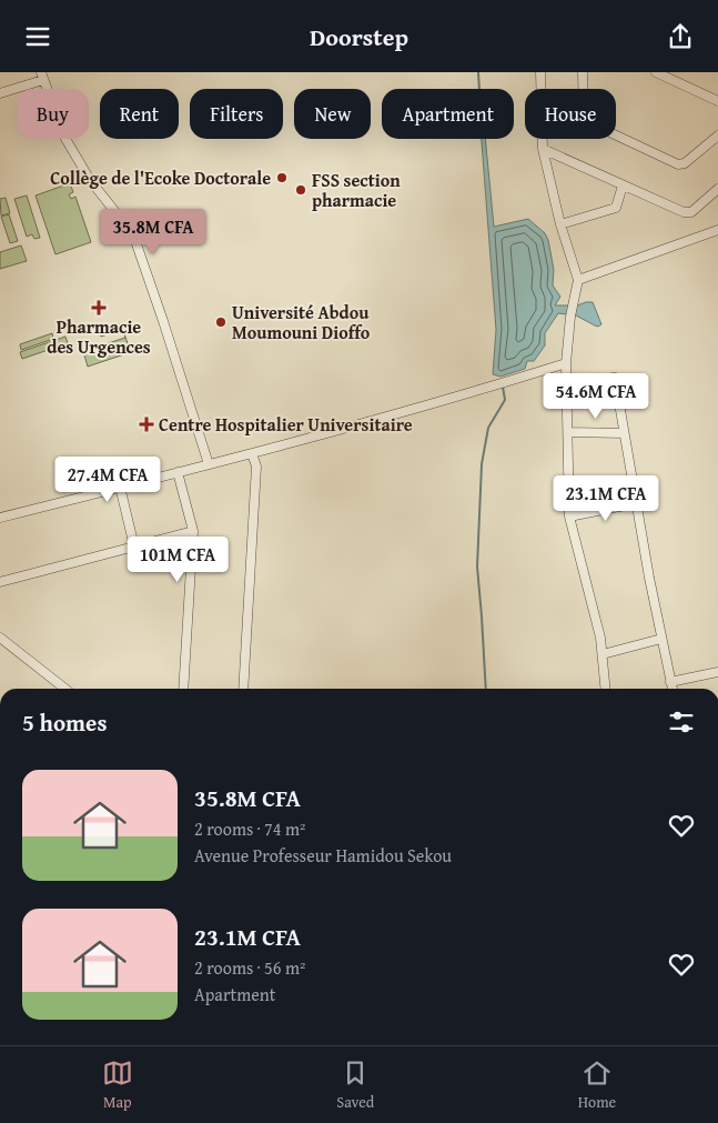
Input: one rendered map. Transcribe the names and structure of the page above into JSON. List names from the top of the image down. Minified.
{"places":{"other":["Collège de l'Ecoke Doctorale","FSS section pharmacie","Université Abdou Moumouni Dioffo"],"health":["Pharmacie des Urgences","Centre Hospitalier Universitaire"]},"page":{"header":"Doorstep","chip":["Buy","Rent","Filters","New","Apartment","House"],"price":["35.8M CFA","54.6M CFA","27.4M CFA","23.1M CFA","101M CFA"],"heading":"5 homes","list":[{"name":"35.8M CFA","note":"2 rooms · 74 m² · Avenue Professeur Hamidou Sekou"},{"name":"23.1M CFA","note":"2 rooms · 56 m² · Apartment"}],"tabs":["Map","Saved","Home"]}}
